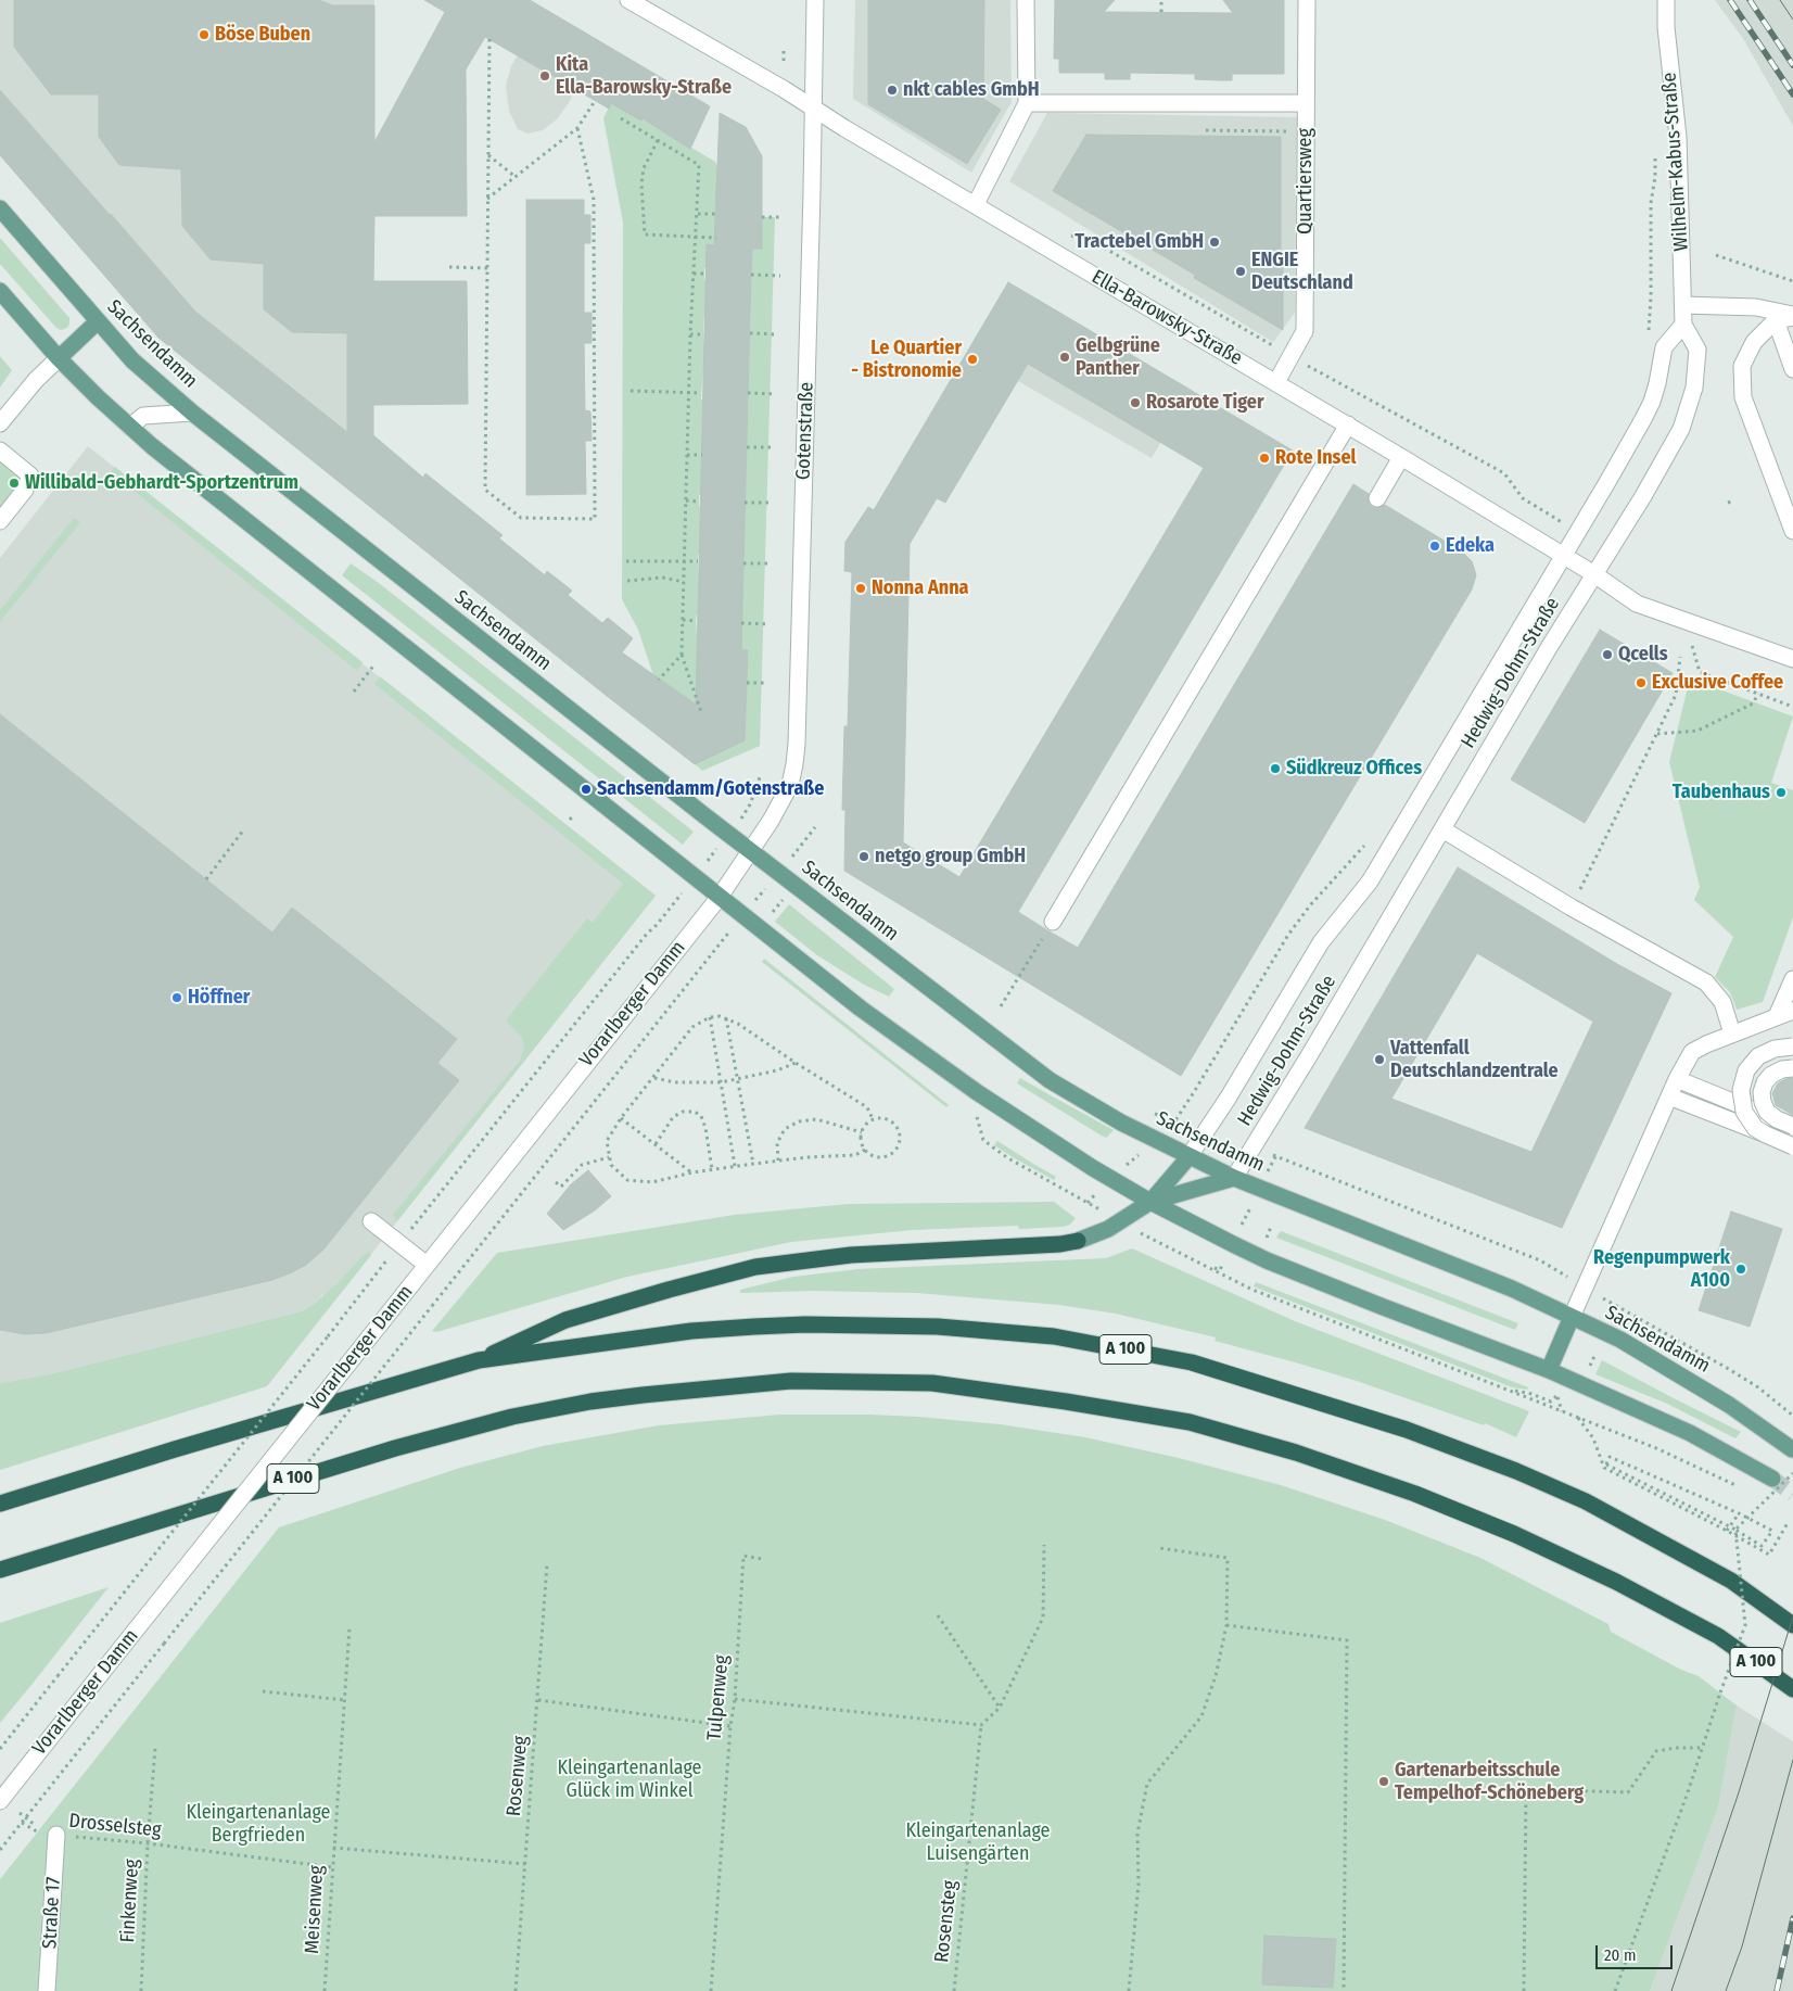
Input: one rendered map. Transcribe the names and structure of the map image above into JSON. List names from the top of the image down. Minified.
{"streets":{"highway":["A 100"],"main road":["Sachsendamm","Hedwig-Dohm-Straße"],"street":["Wilhelm-Kabus-Straße","Quartiersweg","Ella-Barowsky-Straße","Gotenstraße","Vorarlberger Damm","Straße 17"],"path":["Tulpenweg","Rosenweg","Drosselsteg","Finkenweg","Meisenweg","Rosensteg"]},"crossings":[["Wilhelm-Kabus-Straße","Ella-Barowsky-Straße"],["Wilhelm-Kabus-Straße","Hedwig-Dohm-Straße"],["Quartiersweg","Ella-Barowsky-Straße"],["Ella-Barowsky-Straße","Gotenstraße"],["Ella-Barowsky-Straße","Hedwig-Dohm-Straße"],["Sachsendamm","Gotenstraße"],["Sachsendamm","Hedwig-Dohm-Straße"],["Gotenstraße","Vorarlberger Damm"],["Drosselsteg","Finkenweg"],["Drosselsteg","Meisenweg"],["Drosselsteg","Straße 17"]],"parks":["Kleingartenanlage Glück im Winkel","Kleingartenanlage Bergfrieden","Kleingartenanlage Luisengärten"],"places":["Böse Buben","Kita Ella-Barowsky-Straße","nkt cables GmbH","Tractebel GmbH","ENGIE Deutschland","Gelbgrüne Panther","Le Quartier - Bistronomie","Rosarote Tiger","Rote Insel","Willibald-Gebhardt-Sportzentrum","Edeka","Nonna Anna","Qcells","Exclusive Coffee","Südkreuz Offices","Sachsendamm/Gotenstraße","Taubenhaus","netgo group GmbH","Höffner","Vattenfall Deutschlandzentrale","Regenpumpwerk A100","Gartenarbeitsschule Tempelhof-Schöneberg"],"scale_bar":"20 m"}
